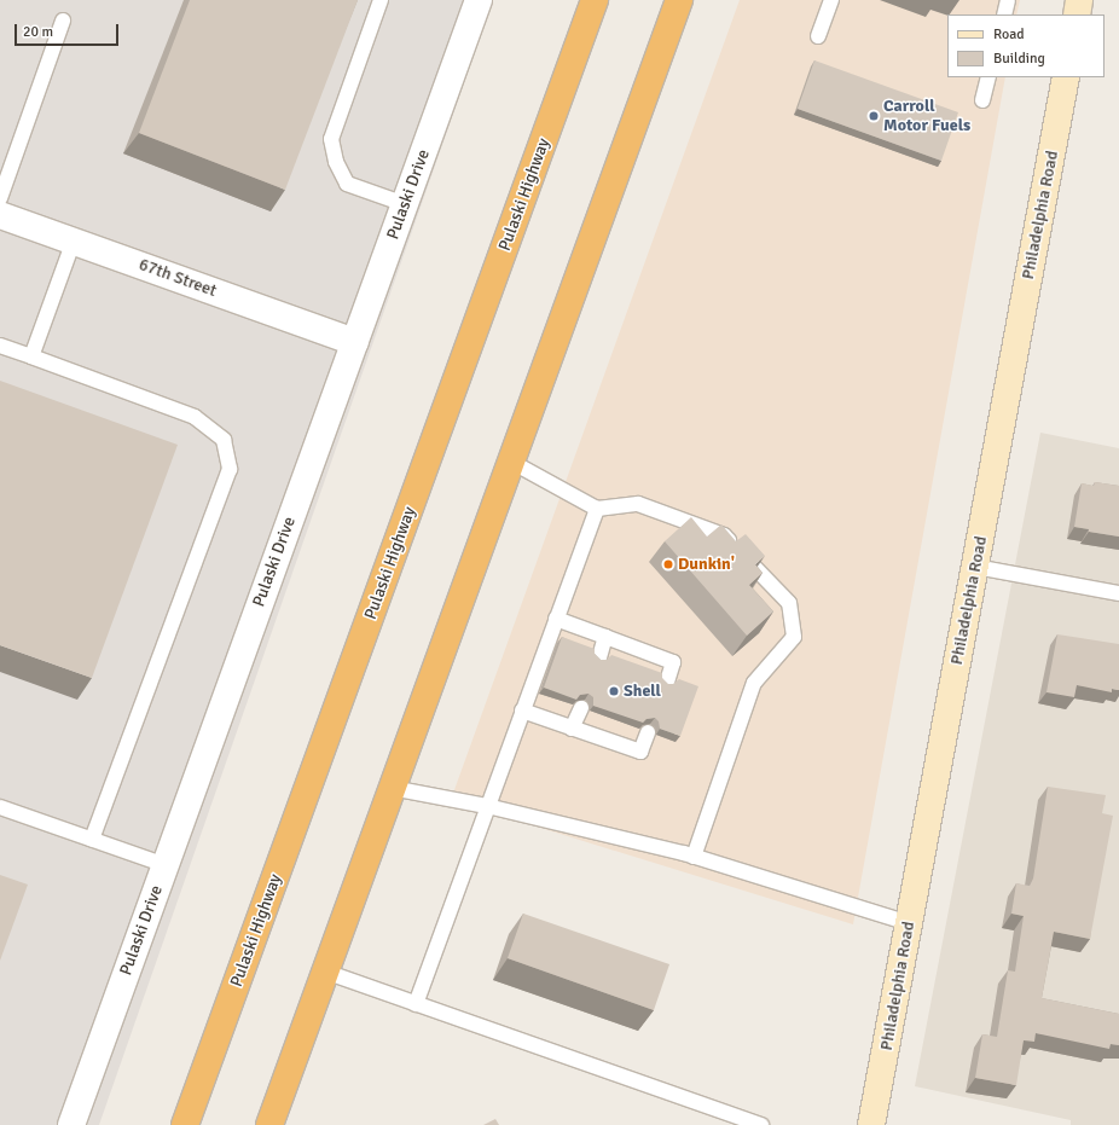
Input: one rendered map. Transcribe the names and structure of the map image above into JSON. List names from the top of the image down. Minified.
{"streets":{"highway":["Pulaski Highway"],"main road":["Philadelphia Road"],"street":["Pulaski Drive","67th Street"]},"crossings":[["Pulaski Drive","67th Street"]],"places":["Carroll Motor Fuels","Dunkin'","Shell"],"legend":["Road","Building"],"scale_bar":"20 m"}
